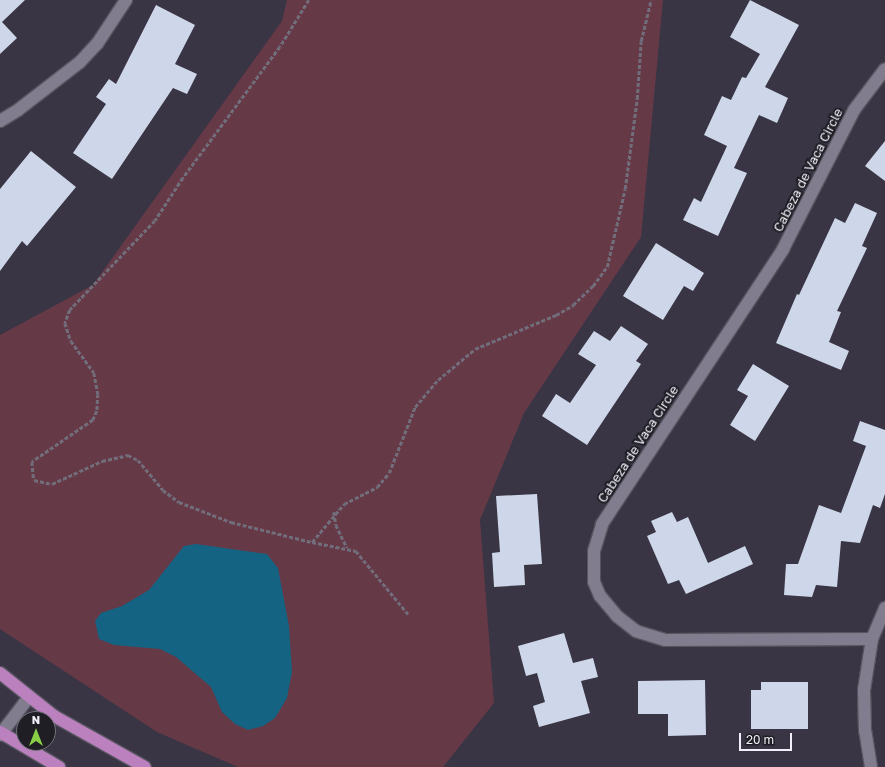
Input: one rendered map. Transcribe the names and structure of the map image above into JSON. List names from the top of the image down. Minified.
{"streets":{"street":["Cabeza de Vaca Circle"]},"scale_bar":"20 m","north":"top"}
